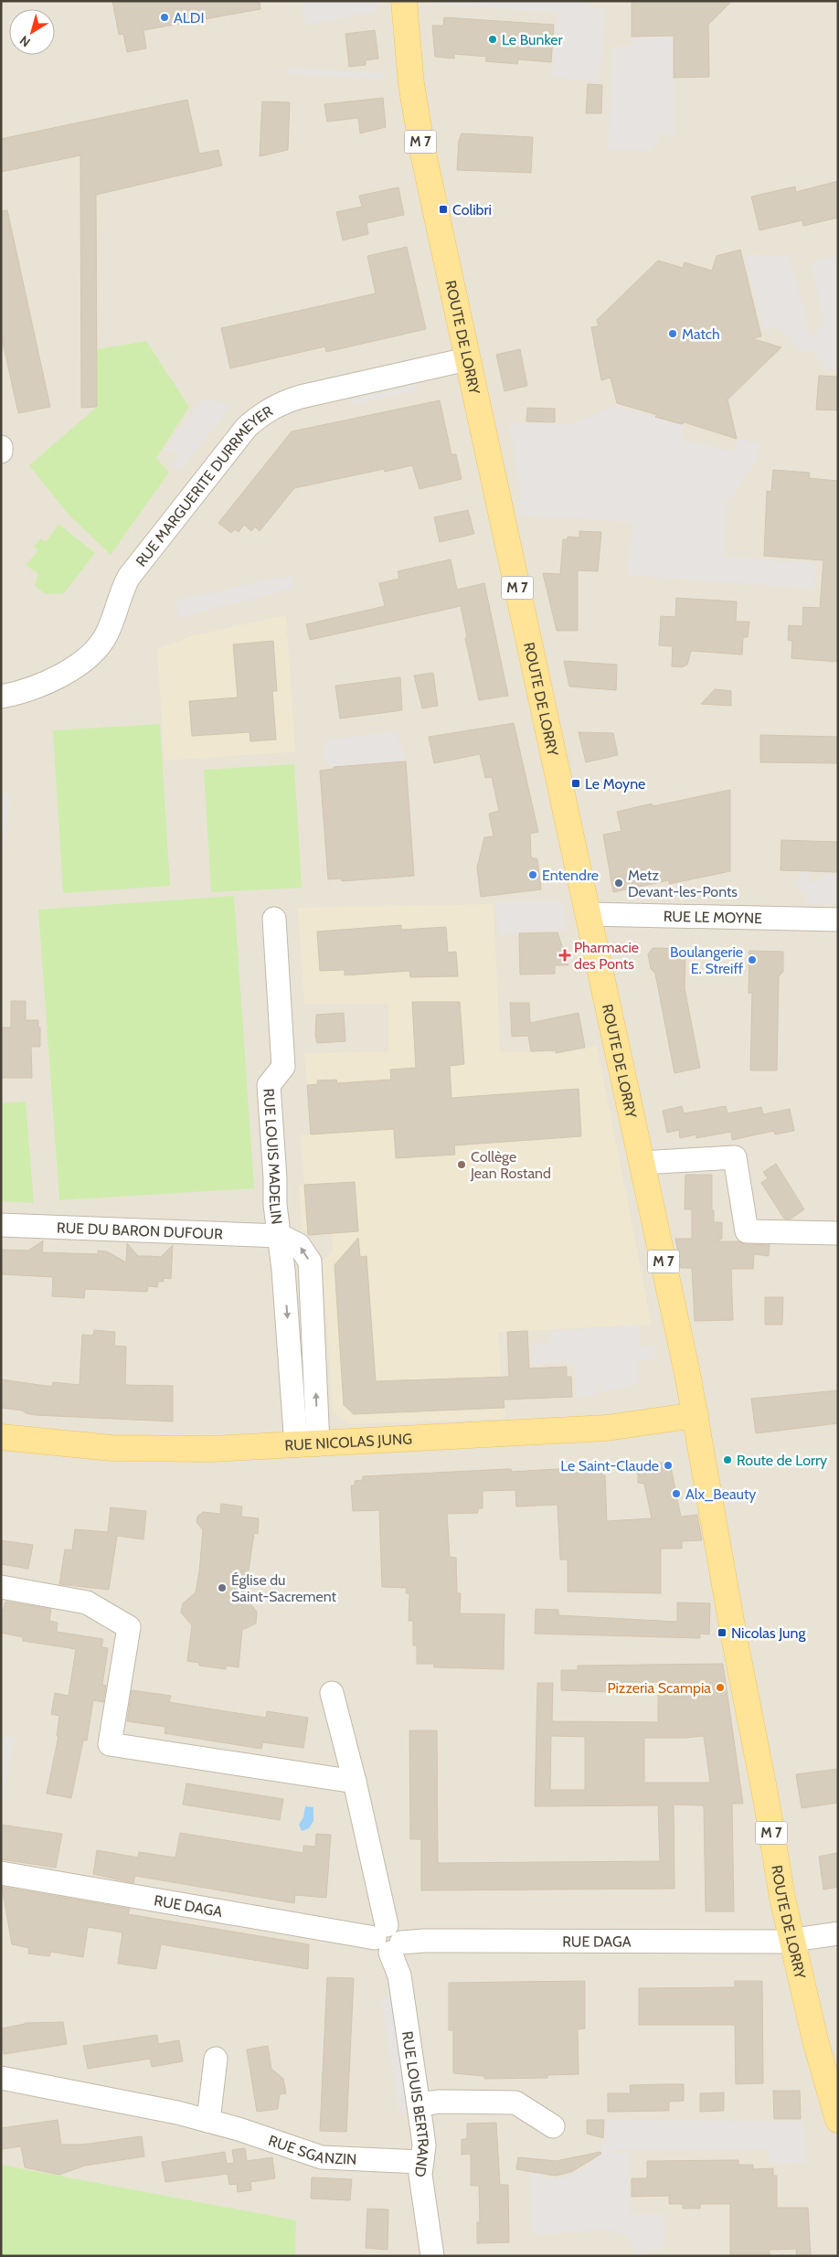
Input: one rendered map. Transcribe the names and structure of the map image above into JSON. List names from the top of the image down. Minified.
{"streets":{"main road":["M 7","ROUTE DE LORRY","RUE NICOLAS JUNG"],"street":["RUE MARGUERITE DURRMEYER","RUE LE MOYNE","RUE LOUIS MADELIN","RUE DU BARON DUFOUR","RUE DAGA","RUE LOUIS BERTRAND","RUE SGANZIN"]},"crossings":[["ROUTE DE LORRY","RUE MARGUERITE DURRMEYER"],["ROUTE DE LORRY","RUE LE MOYNE"],["ROUTE DE LORRY","RUE NICOLAS JUNG"],["ROUTE DE LORRY","RUE DAGA"],["RUE LOUIS MADELIN","RUE DU BARON DUFOUR"],["RUE LOUIS MADELIN","RUE NICOLAS JUNG"],["RUE DAGA","RUE LOUIS BERTRAND"],["RUE LOUIS BERTRAND","RUE SGANZIN"]],"places":{"other":["ALDI","Le Bunker","Match","Entendre","Metz Devant-les-Ponts","Boulangerie E. Streiff","Collège Jean Rostand","Route de Lorry","Le Saint-Claude","Alx_Beauty","Église du Saint-Sacrement","Pizzeria Scampia"],"transit":["Colibri","Le Moyne","Nicolas Jung"],"health":["Pharmacie des Ponts"]},"north":"bottom left"}
